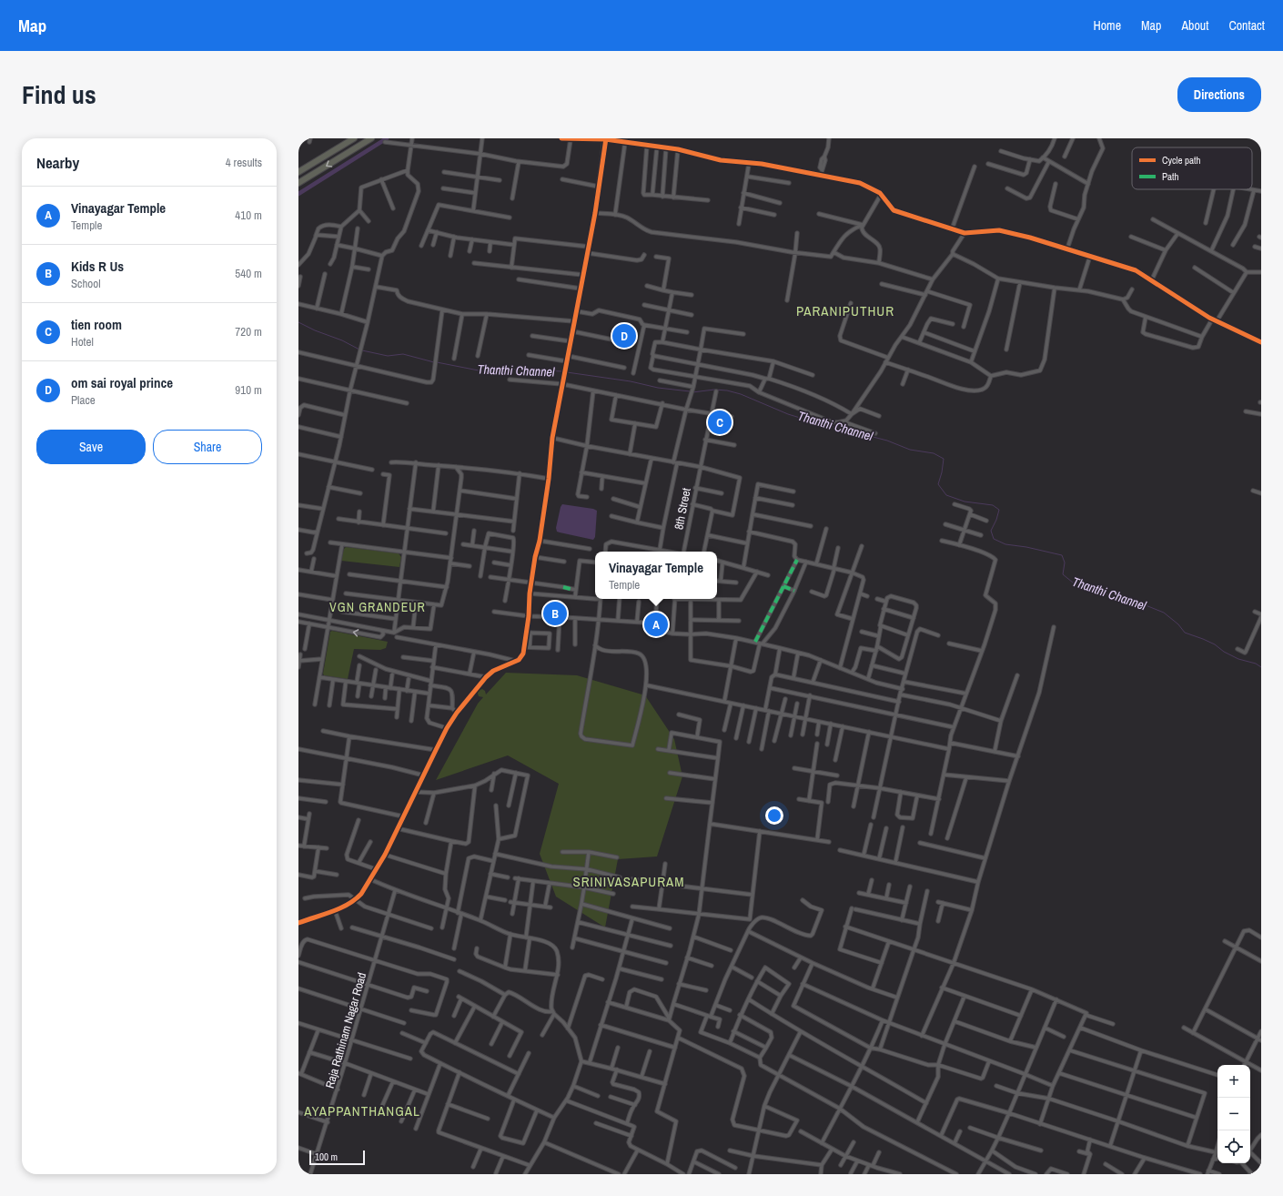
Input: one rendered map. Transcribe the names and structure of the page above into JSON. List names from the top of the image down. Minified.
{"streets":{"street":["8th Street","Raja Rathinam Nagar Road"]},"districts":["PARANIPUTHUR","VGN GRANDEUR","SRINIVASAPURAM","AYAPPANTHANGAL"],"water":["Thanthi Channel"],"legend":["Cycle path","Path"],"scale_bar":"100 m","page":{"header":"Map","nav":["Home","Map","About","Contact"],"title":"Find us","buttons":["Directions",["Save","Share"]],"heading":["Nearby","4 results"],"list":[{"mark":"A","name":"Vinayagar Temple","note":"Temple","value":"410 m"},{"mark":"B","name":"Kids R Us","note":"School","value":"540 m"},{"mark":"C","name":"tien room","note":"Hotel","value":"720 m"},{"mark":"D","name":"om sai royal prince","note":"Place","value":"910 m"}],"pins":["D","C","B","A"],"popup":["Vinayagar Temple","Temple"],"map_buttons":["+","−"],"scale":"100 m"}}
